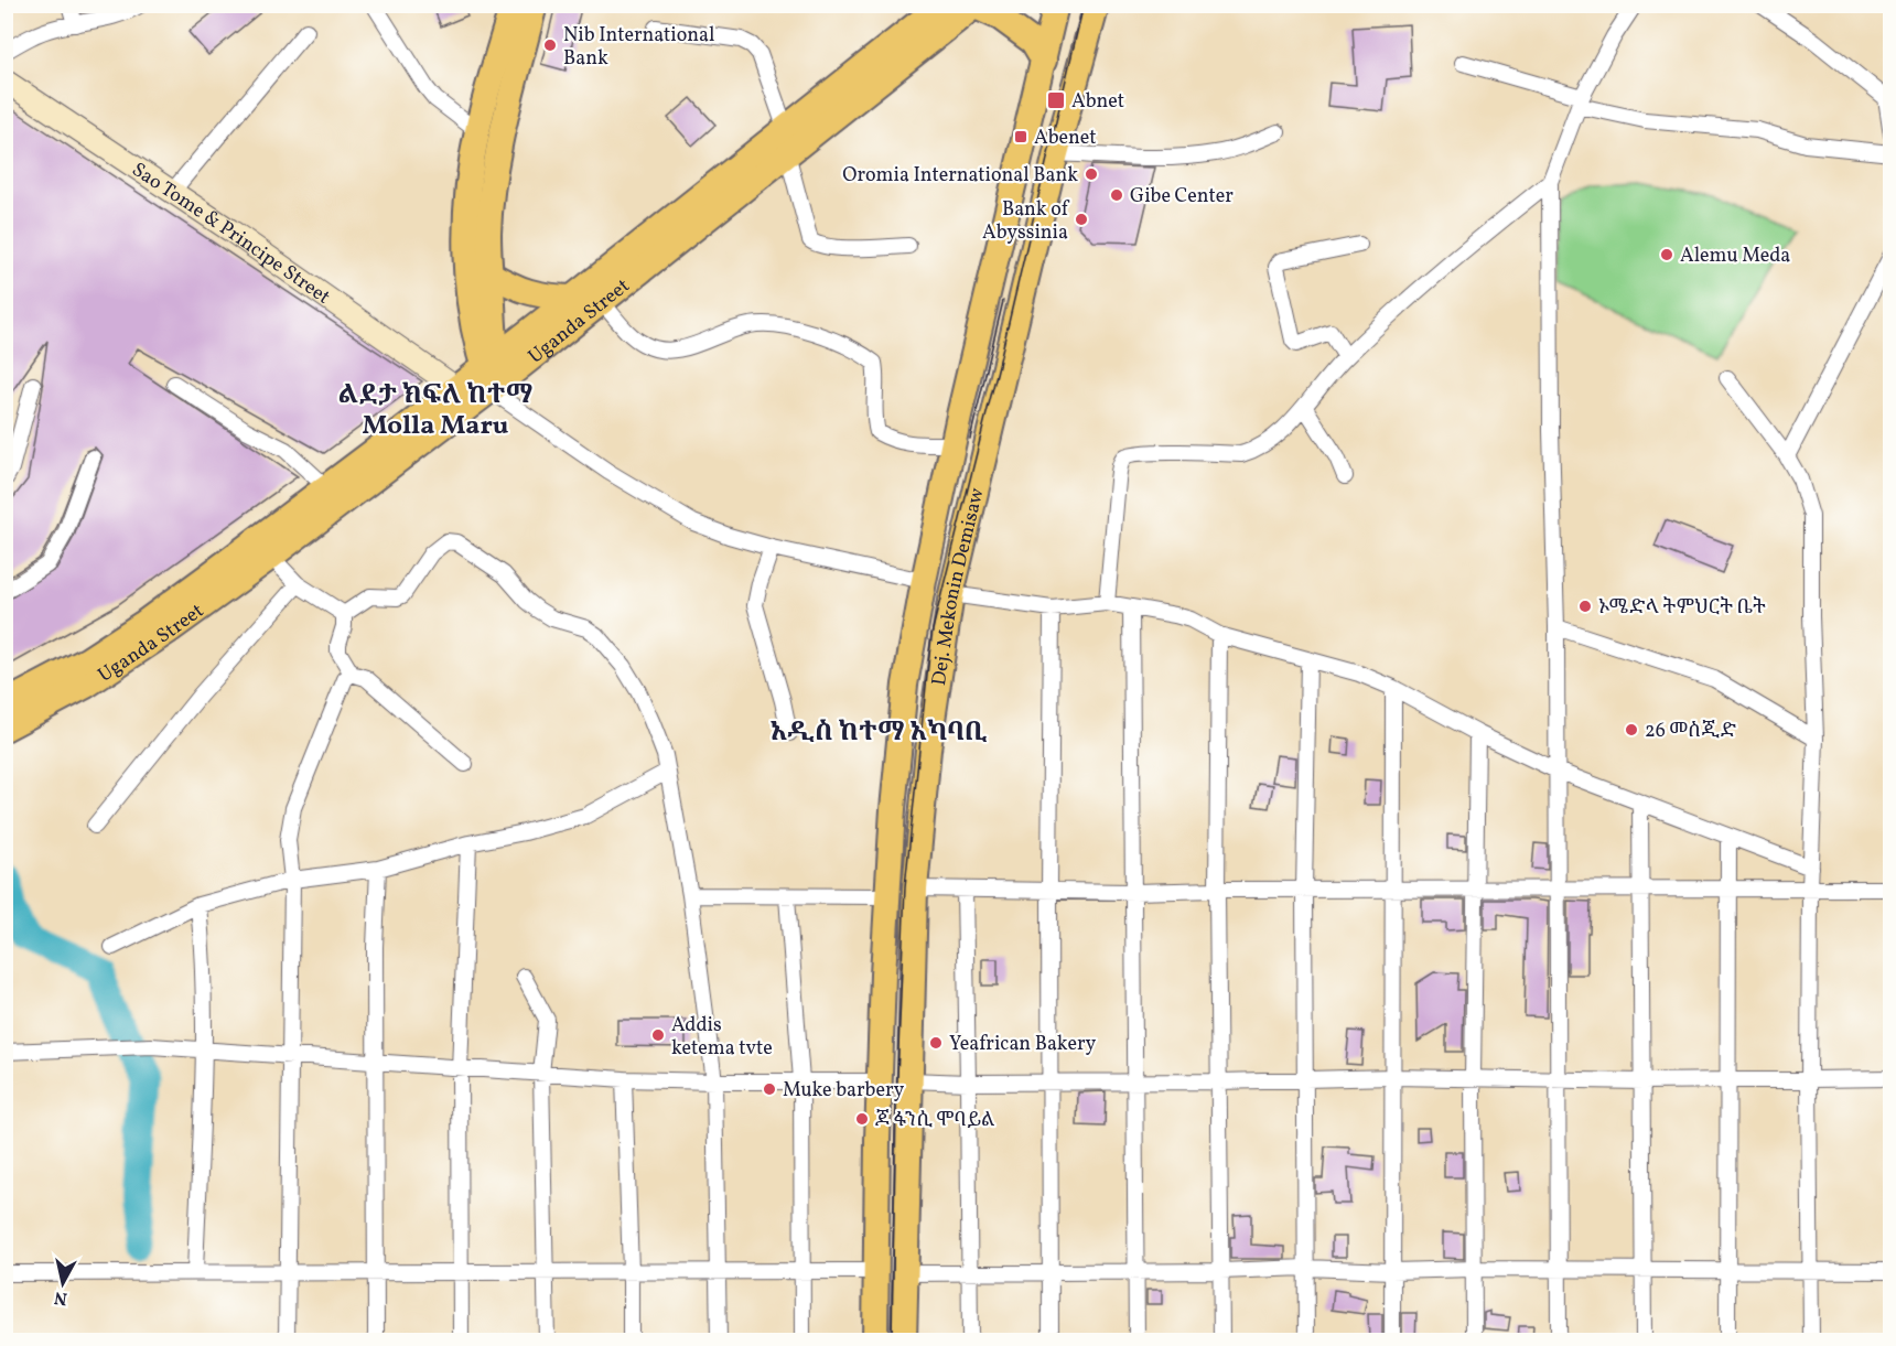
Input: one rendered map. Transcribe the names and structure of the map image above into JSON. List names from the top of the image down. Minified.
{"streets":{"main road":["Sao Tome & Principe Street","Uganda Street","Dej. Mekonin Demisaw"]},"crossings":[["Sao Tome & Principe Street","Uganda Street"]],"districts":["ልደታ ክፍለ ከተማ Molla Maru","አዲስ ከተማ አካባቢ"],"places":{"other":["Nib International Bank","Oromia International Bank","Gibe Center","Bank of Abyssinia","Alemu Meda","ኦሜድላ ትምህርት ቤት","26 መስጂድ","Addis ketema tvte","Yeafrican Bakery","Muke barbery","ጆ ፋንሲ ሞባይል"],"transit":["Abnet","Abenet"]},"north":"bottom"}
